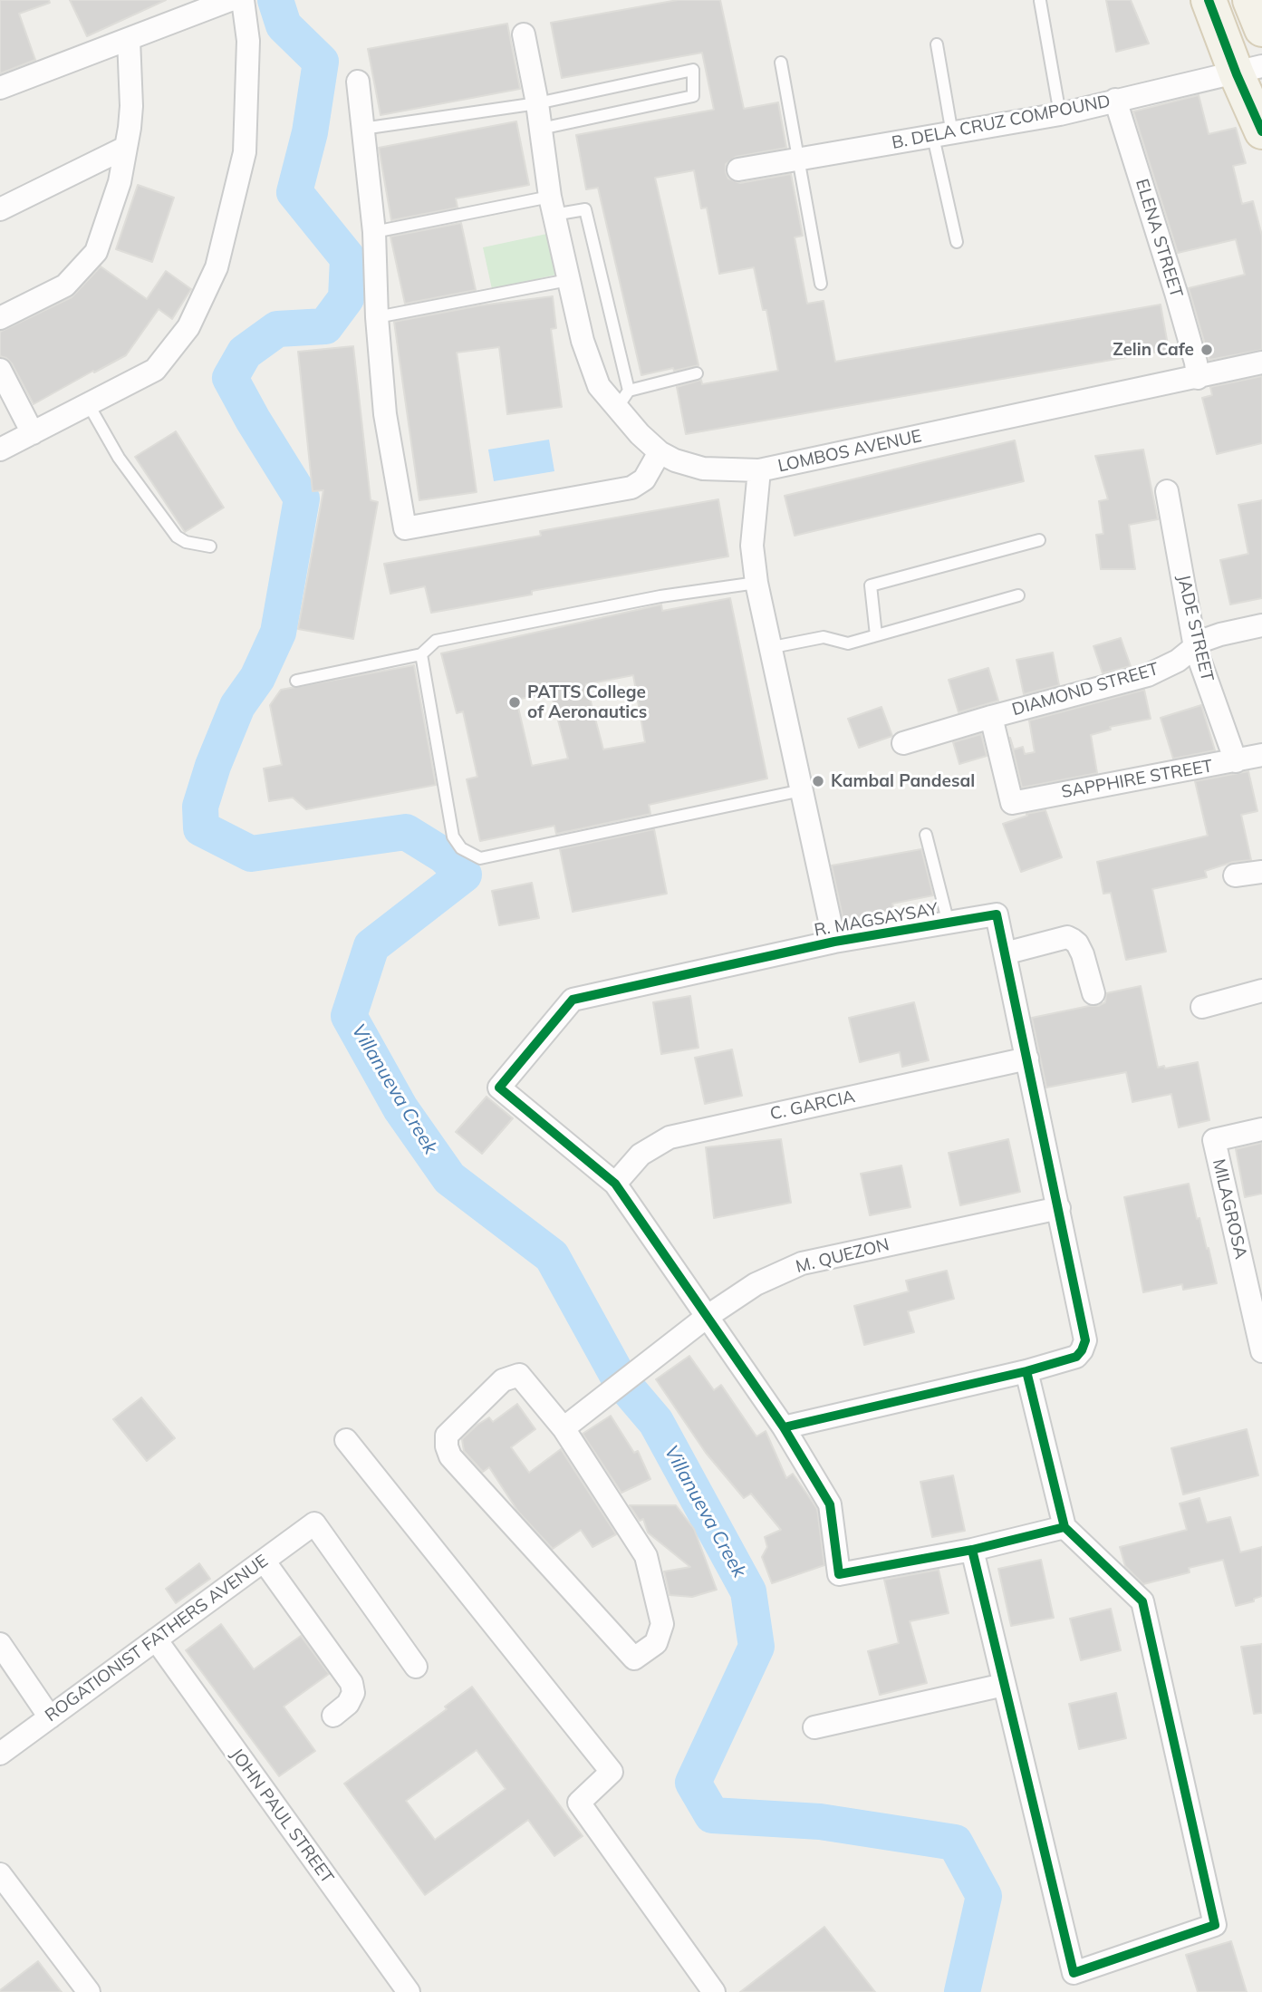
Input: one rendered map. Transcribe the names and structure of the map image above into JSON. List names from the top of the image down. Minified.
{"streets":{"street":["B. DELA CRUZ COMPOUND","ELENA STREET","LOMBOS AVENUE","JADE STREET","DIAMOND STREET","SAPPHIRE STREET","R. MAGSAYSAY","C. GARCIA","MILAGROSA","M. QUEZON","ROGATIONIST FATHERS AVENUE","JOHN PAUL STREET"]},"crossings":[["B. DELA CRUZ COMPOUND","ELENA STREET"],["ELENA STREET","LOMBOS AVENUE"],["LOMBOS AVENUE","R. MAGSAYSAY"],["JADE STREET","DIAMOND STREET"],["JADE STREET","SAPPHIRE STREET"],["DIAMOND STREET","SAPPHIRE STREET"],["R. MAGSAYSAY","C. GARCIA"],["R. MAGSAYSAY","M. QUEZON"],["ROGATIONIST FATHERS AVENUE","JOHN PAUL STREET"]],"water":["Villanueva Creek"],"places":["Zelin Cafe","PATTS College of Aeronautics","Kambal Pandesal"]}
